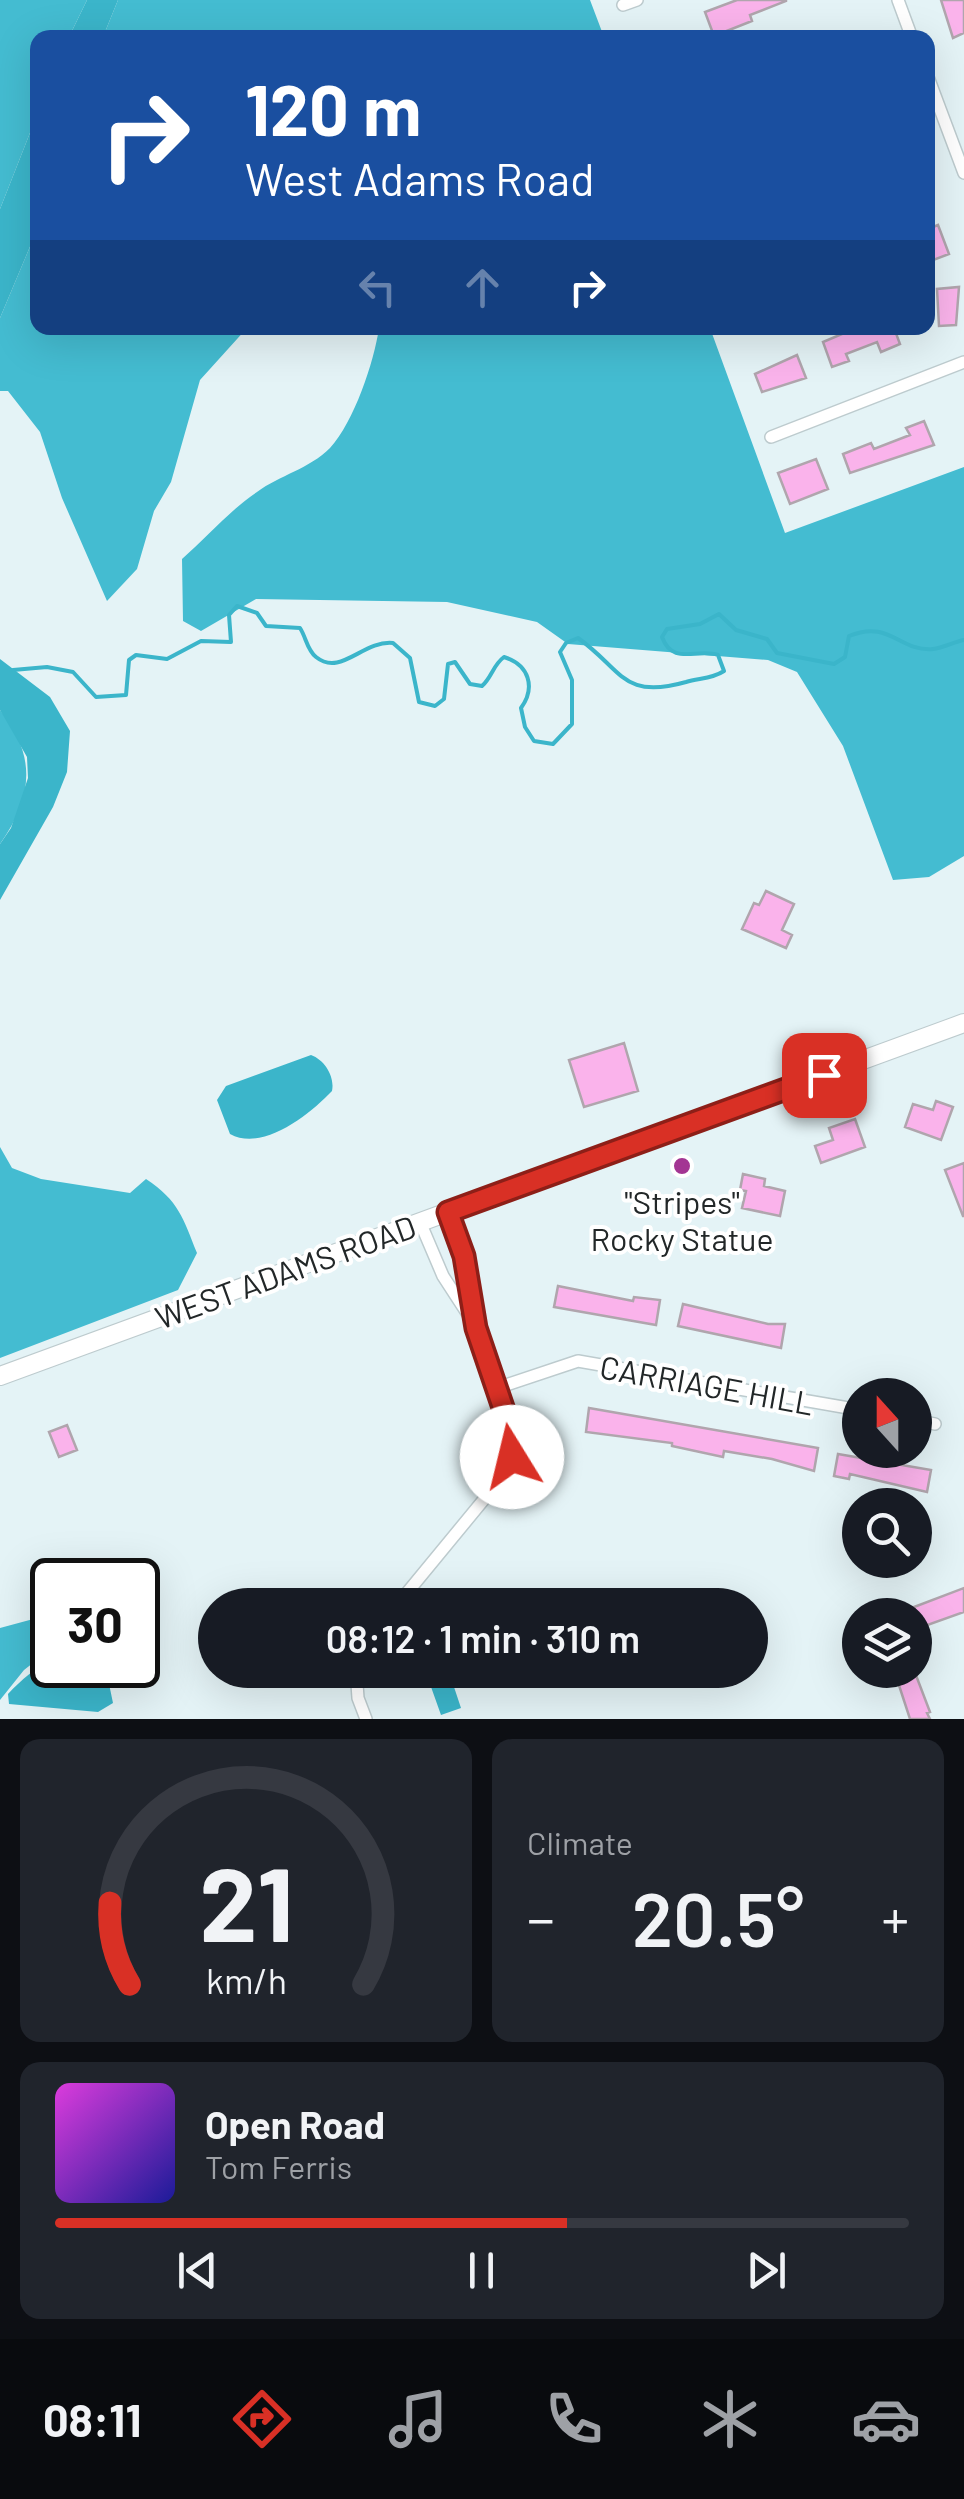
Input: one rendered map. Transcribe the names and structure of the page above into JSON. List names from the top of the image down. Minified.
{"streets":{"street":["WEST ADAMS ROAD","CARRIAGE HILL"]},"places":["\"Stripes\" Rocky Statue"],"north":"top","page":{"turn":["120 m","West Adams Road"],"limit":"30","trip":"08:12 · 1 min · 310 m","tile":"Climate","heat":["−","20.5°","+"],"song":["Open Road","Tom Ferris"],"tabs":"08:11","gauge":["21","km/h"]}}
